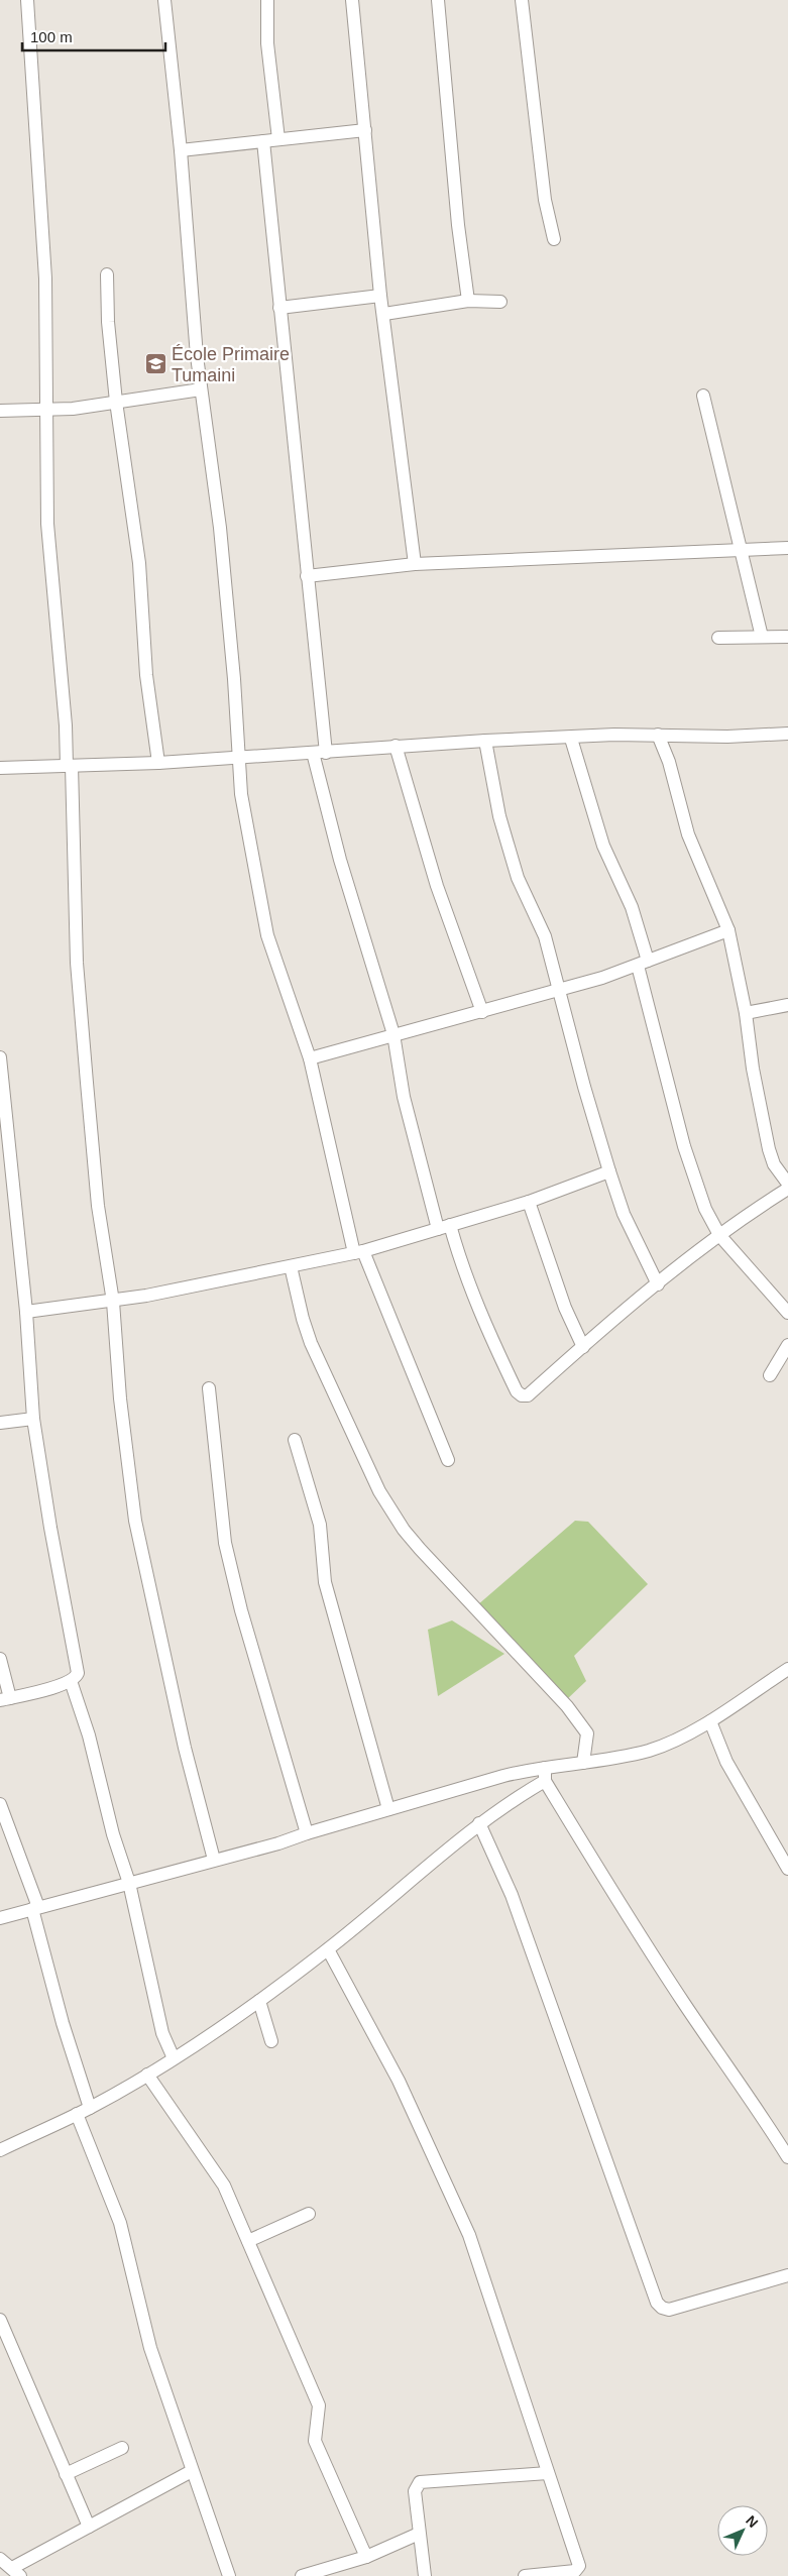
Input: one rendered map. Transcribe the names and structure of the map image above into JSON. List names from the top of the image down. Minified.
{"places":{"school or university":["École Primaire Tumaini"]},"scale_bar":"100 m","north":"top right"}
